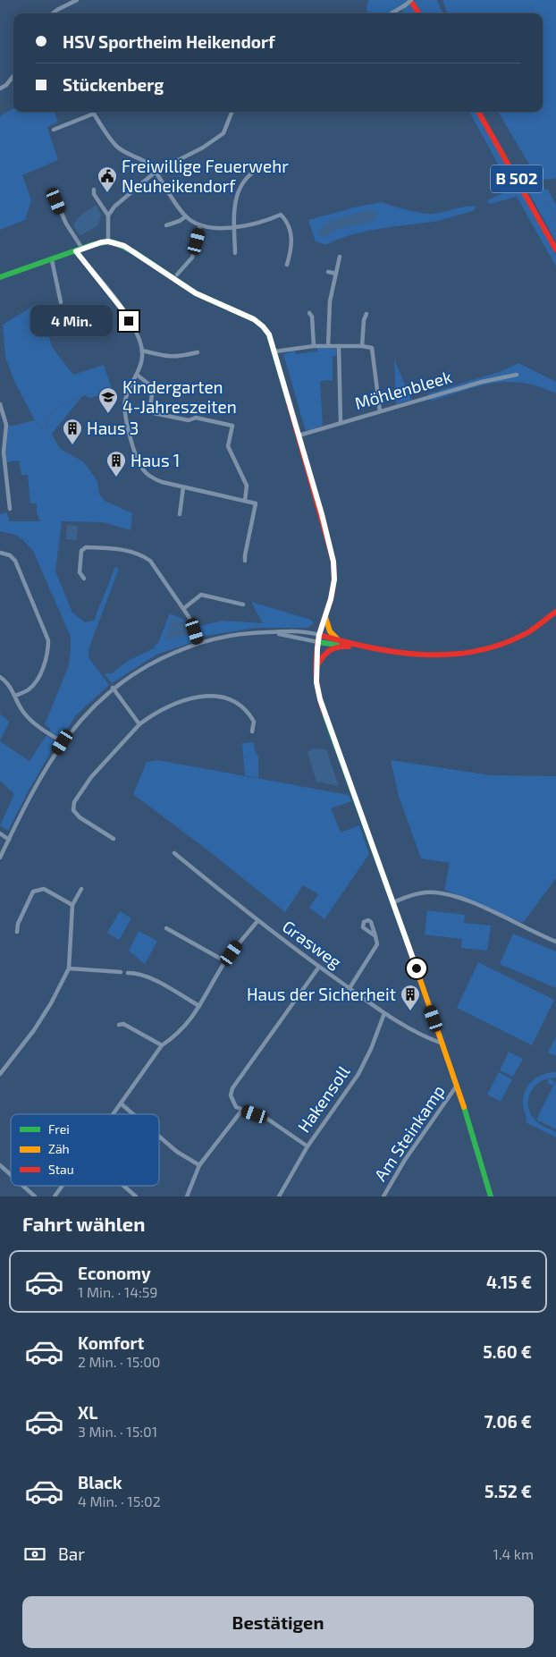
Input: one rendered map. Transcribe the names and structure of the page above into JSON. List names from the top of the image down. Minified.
{"streets":{"main road":["B 502"],"street":["Möhlenbleek","Grasweg","Hakensoll","Am Steinkamp"]},"crossings":[["Grasweg","Hakensoll"]],"places":{"public building":["Freiwillige Feuerwehr Neuheikendorf"],"school or university":["Kindergarten 4-Jahreszeiten"],"building":["Haus 3","Haus 1","Haus der Sicherheit"]},"legend":["Frei","Zäh","Stau"],"page":{"banner":["HSV Sportheim Heikendorf","Stückenberg"],"bubble":"4 Min.","heading":"Fahrt wählen","list":[{"name":"Economy","note":"1 Min. · 14:59","value":"4.15 €"},{"name":"Komfort","note":"2 Min. · 15:00","value":"5.60 €"},{"name":"XL","note":"3 Min. · 15:01","value":"7.06 €"},{"name":"Black","note":"4 Min. · 15:02","value":"5.52 €"}],"pay":["Bar","1.4 km"],"buttons":"Bestätigen"}}
